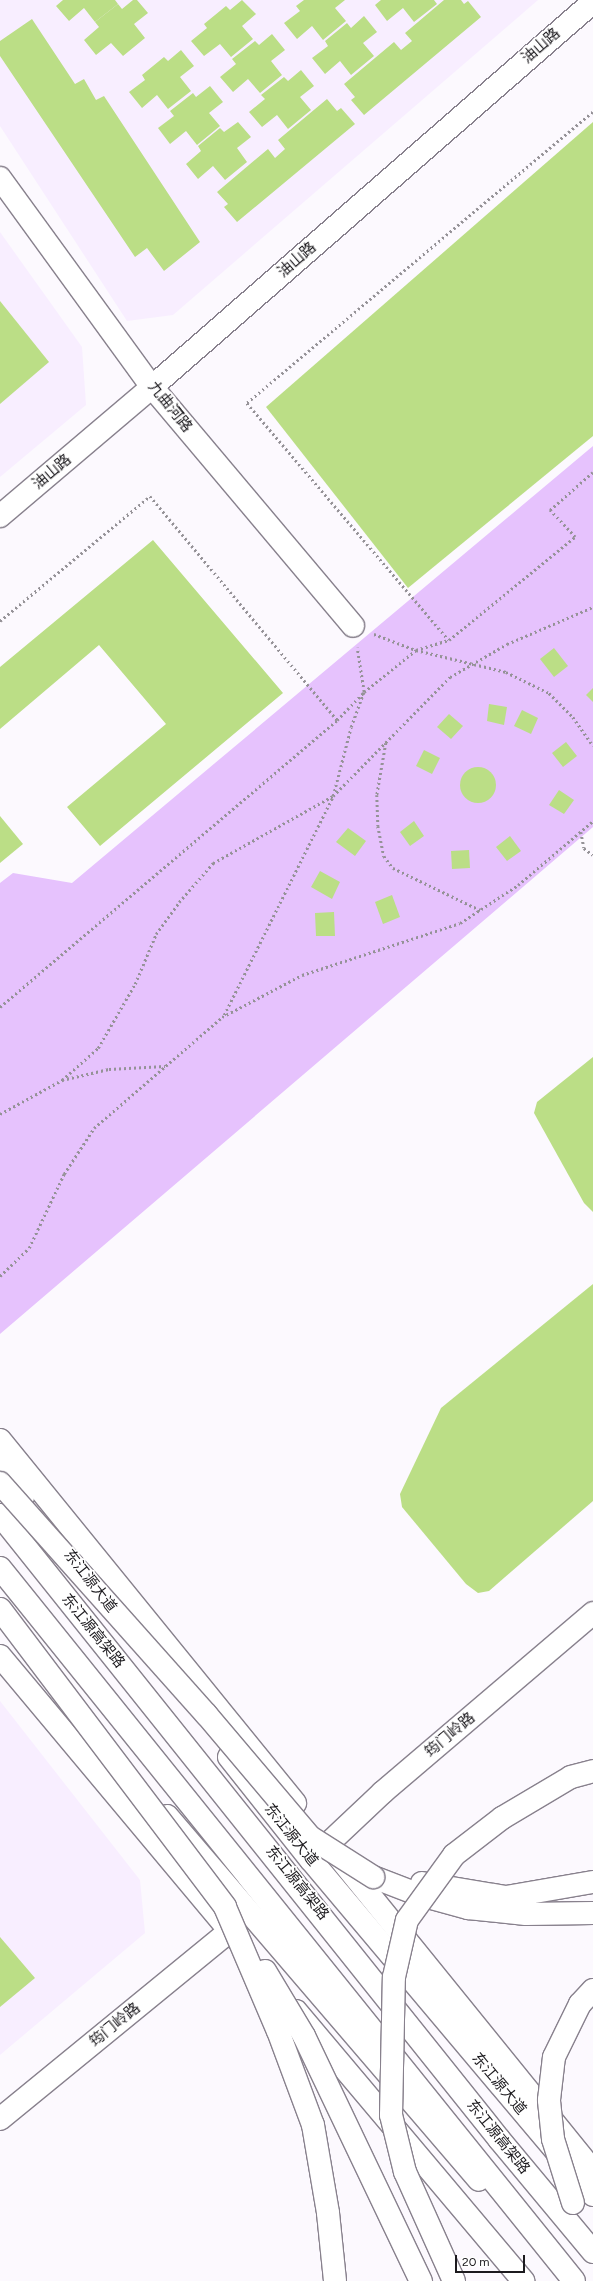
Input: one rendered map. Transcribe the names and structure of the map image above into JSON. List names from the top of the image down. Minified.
{"streets":{"main road":["油山路","九曲河路","东江源大道","东江源高架路","筠门岭路"]},"crossings":[["油山路","九曲河路"],["东江源大道","筠门岭路"]],"scale_bar":"20 m"}
